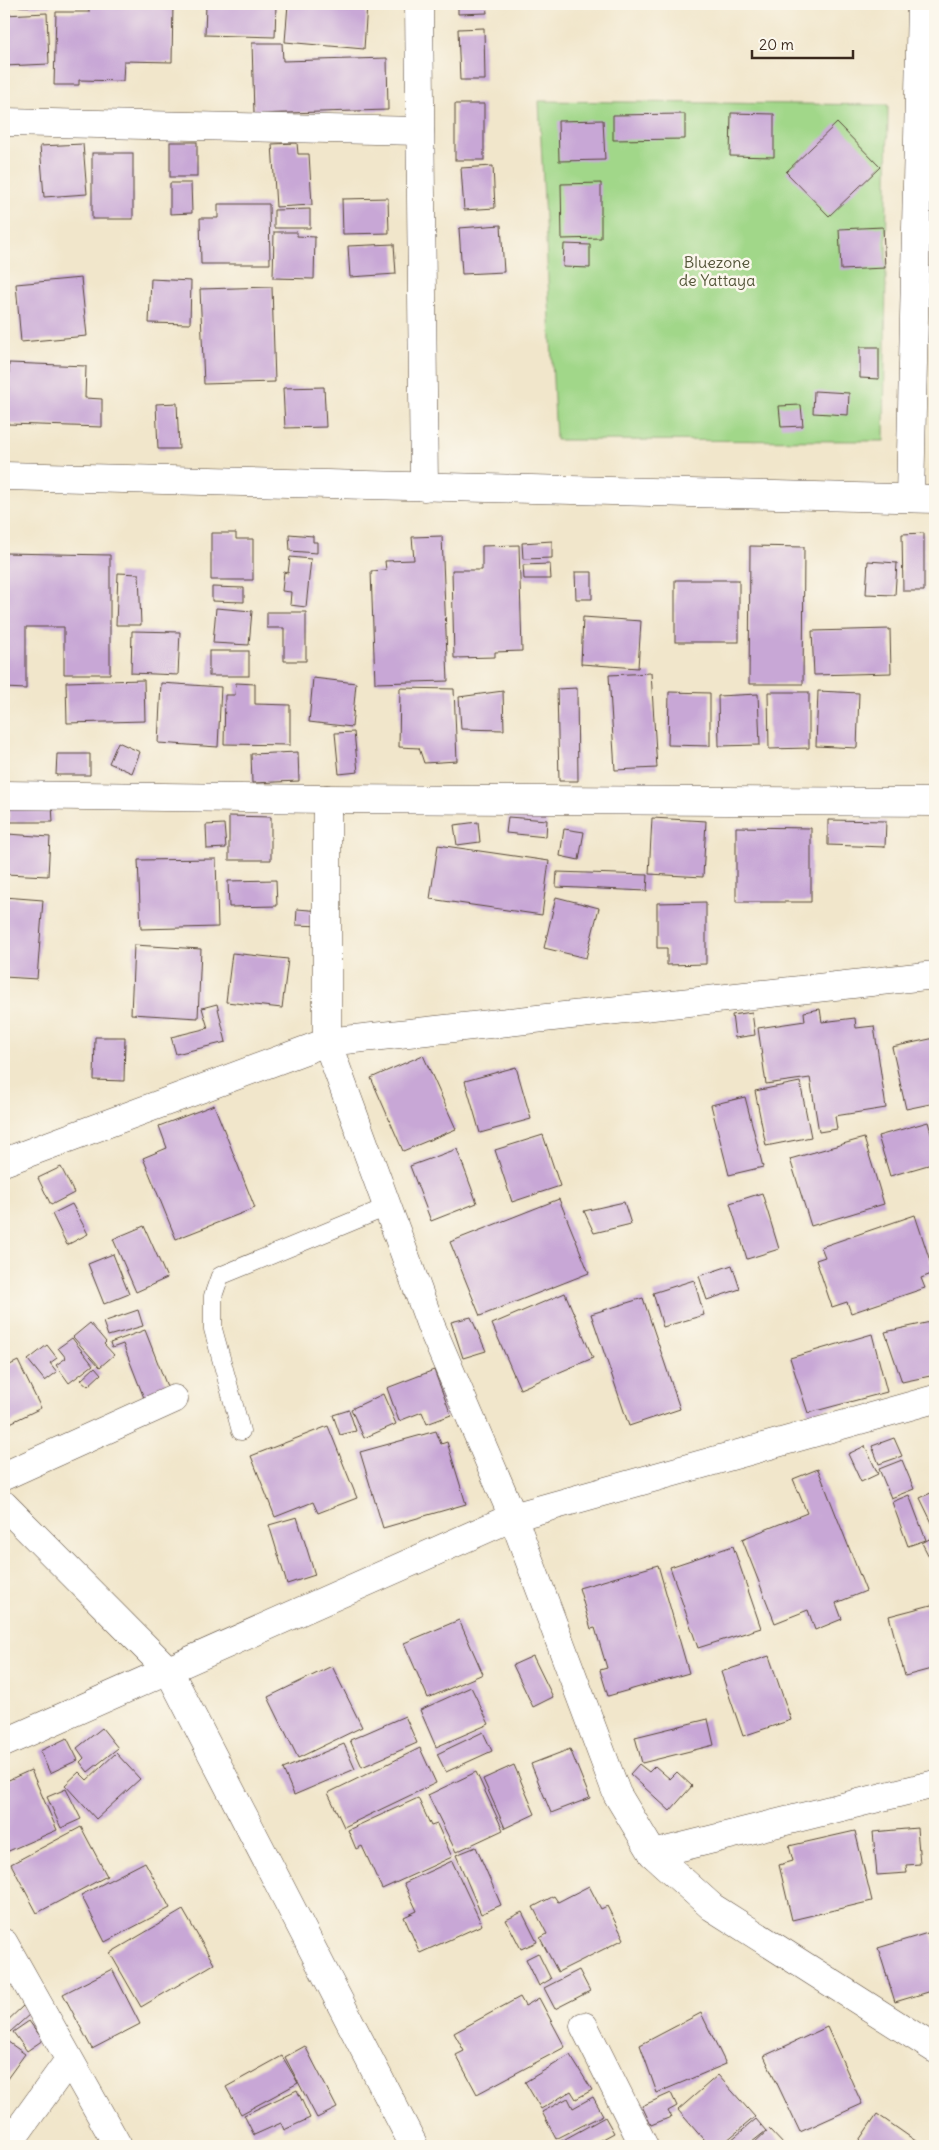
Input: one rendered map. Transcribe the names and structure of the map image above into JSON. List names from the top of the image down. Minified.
{"parks":["Bluezone de Yattaya"],"scale_bar":"20 m"}
